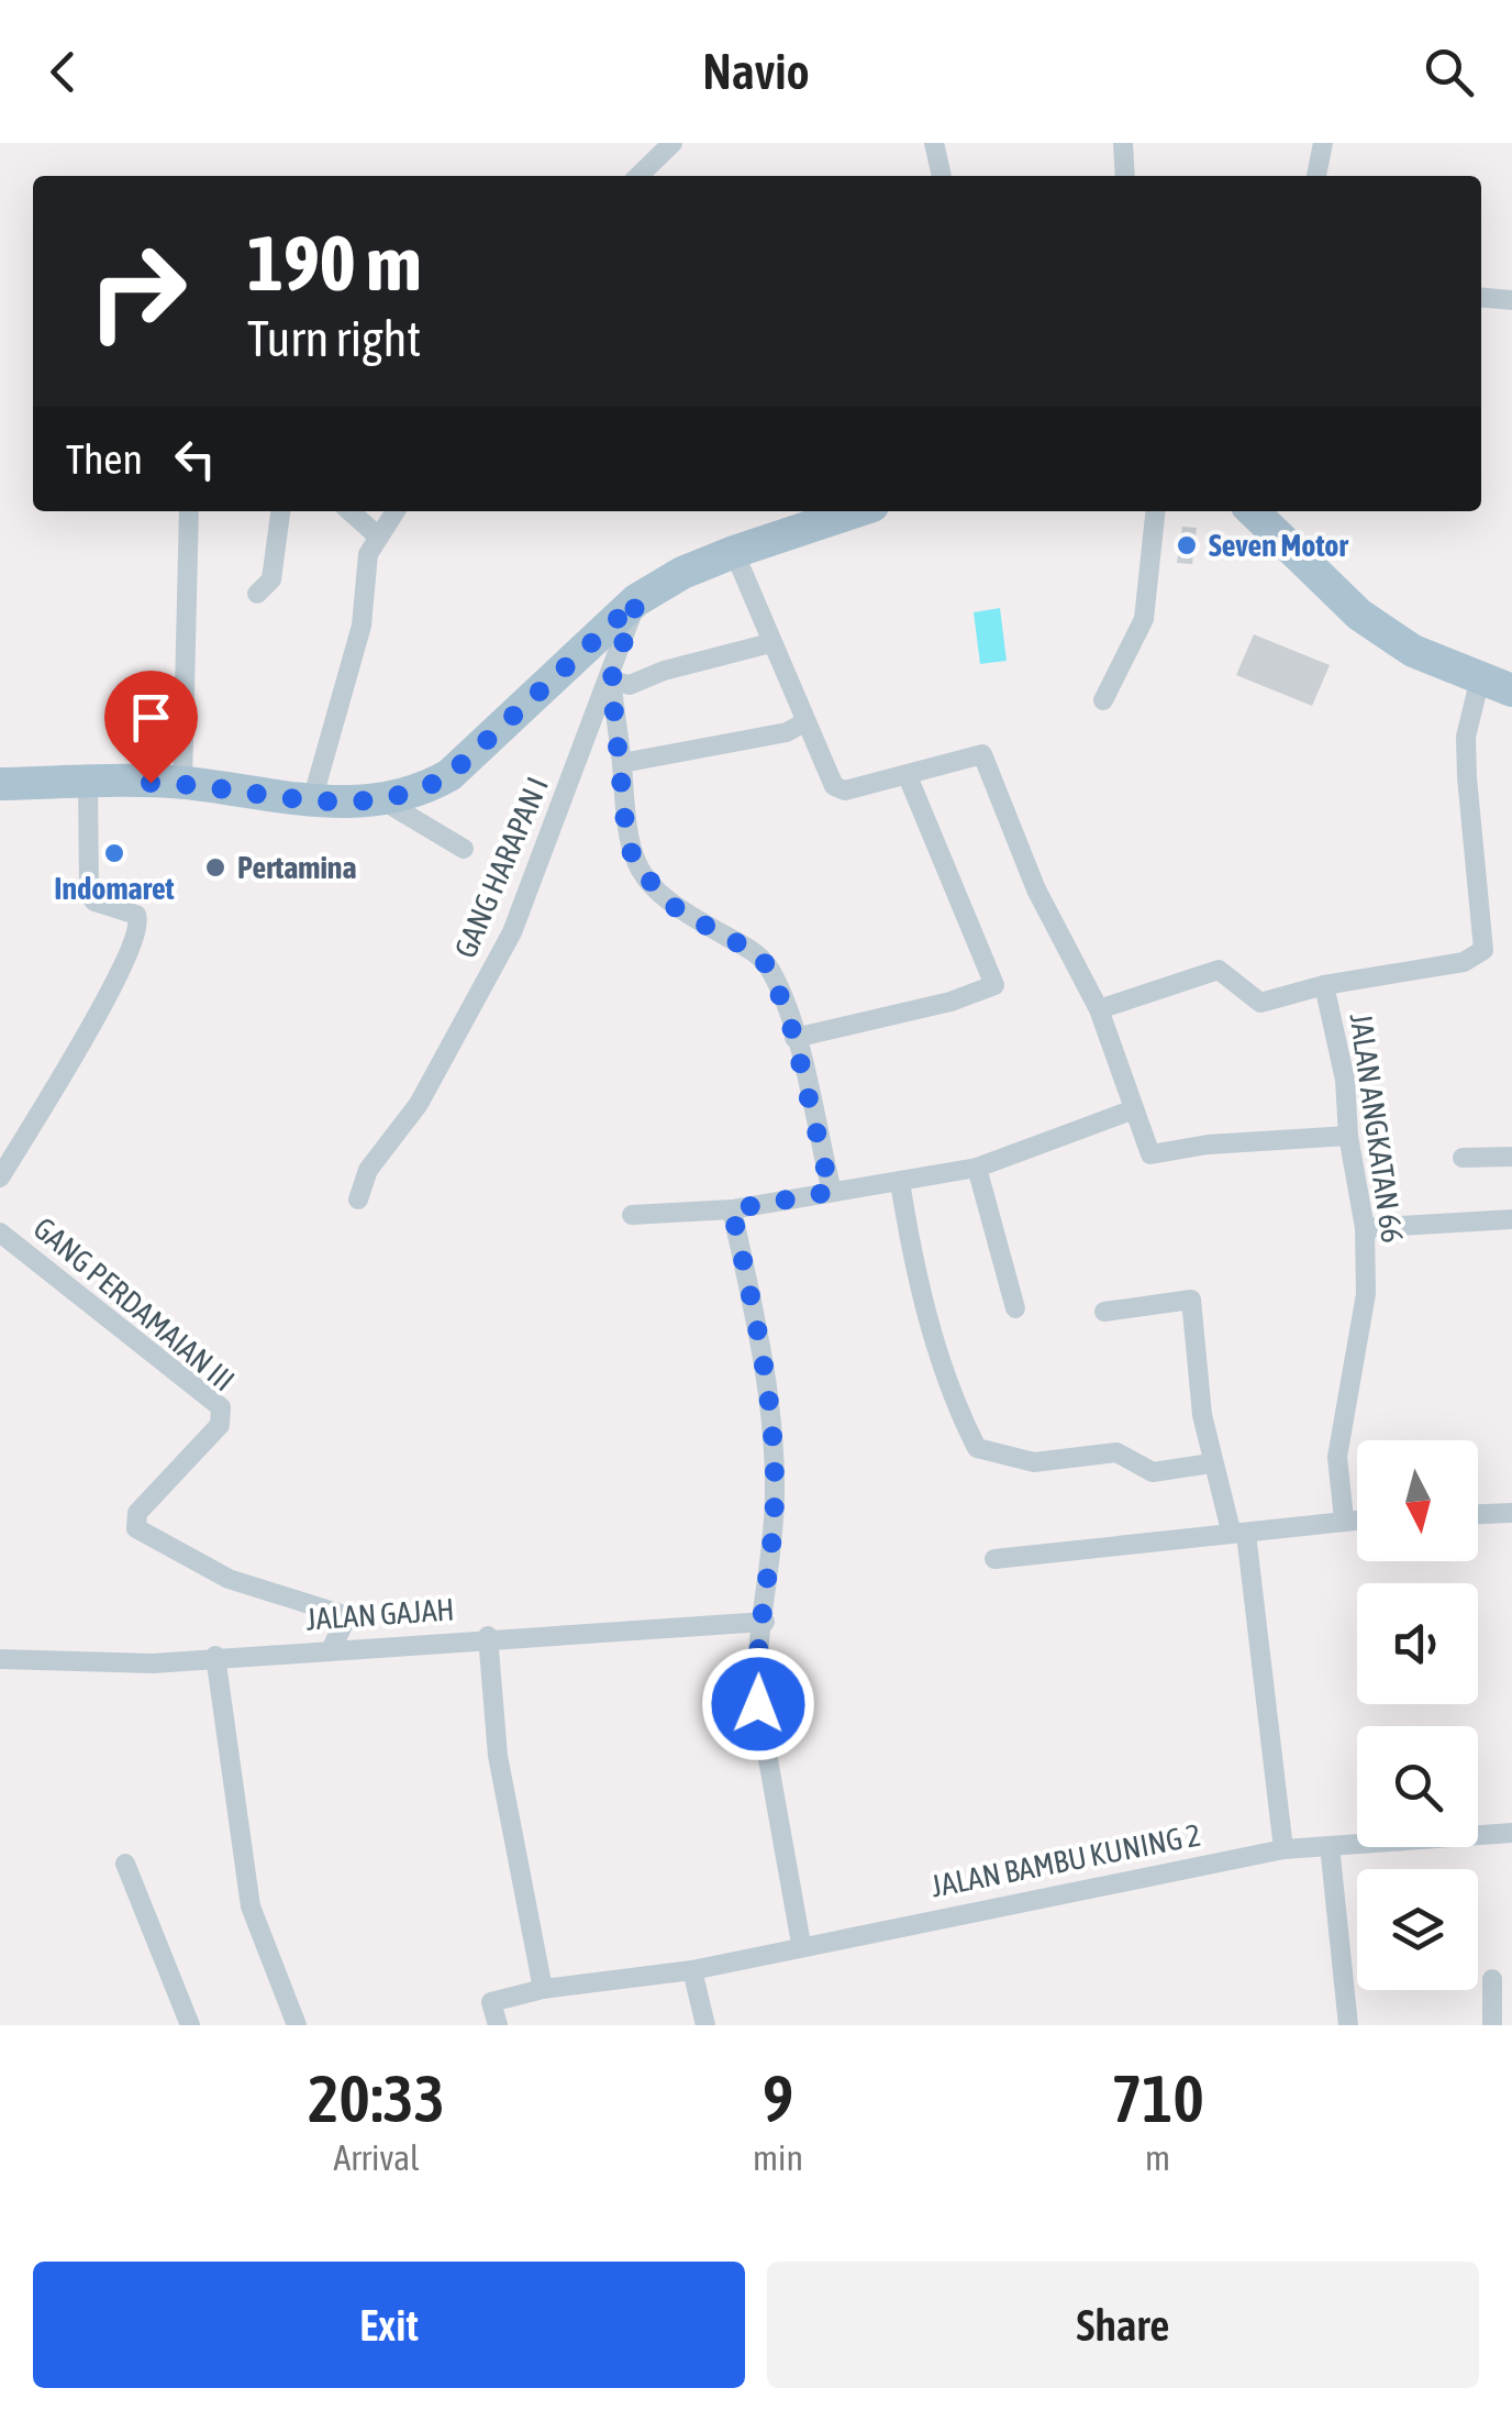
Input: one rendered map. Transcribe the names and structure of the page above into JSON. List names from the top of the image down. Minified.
{"streets":{"street":["GANG HARAPAN I","JALAN ANGKATAN 66","GANG PERDAMAIAN III","JALAN GAJAH","JALAN BAMBU KUNING 2"]},"crossings":[["GANG PERDAMAIAN III","JALAN GAJAH"]],"places":["Seven Motor","Indomaret","Pertamina"],"north":"bottom","page":{"header":"Navio","turn":["190 m","Turn right"],"then":"Then","eta":["20:33","Arrival","9","min","710","m"],"buttons":["Exit","Share"]}}
